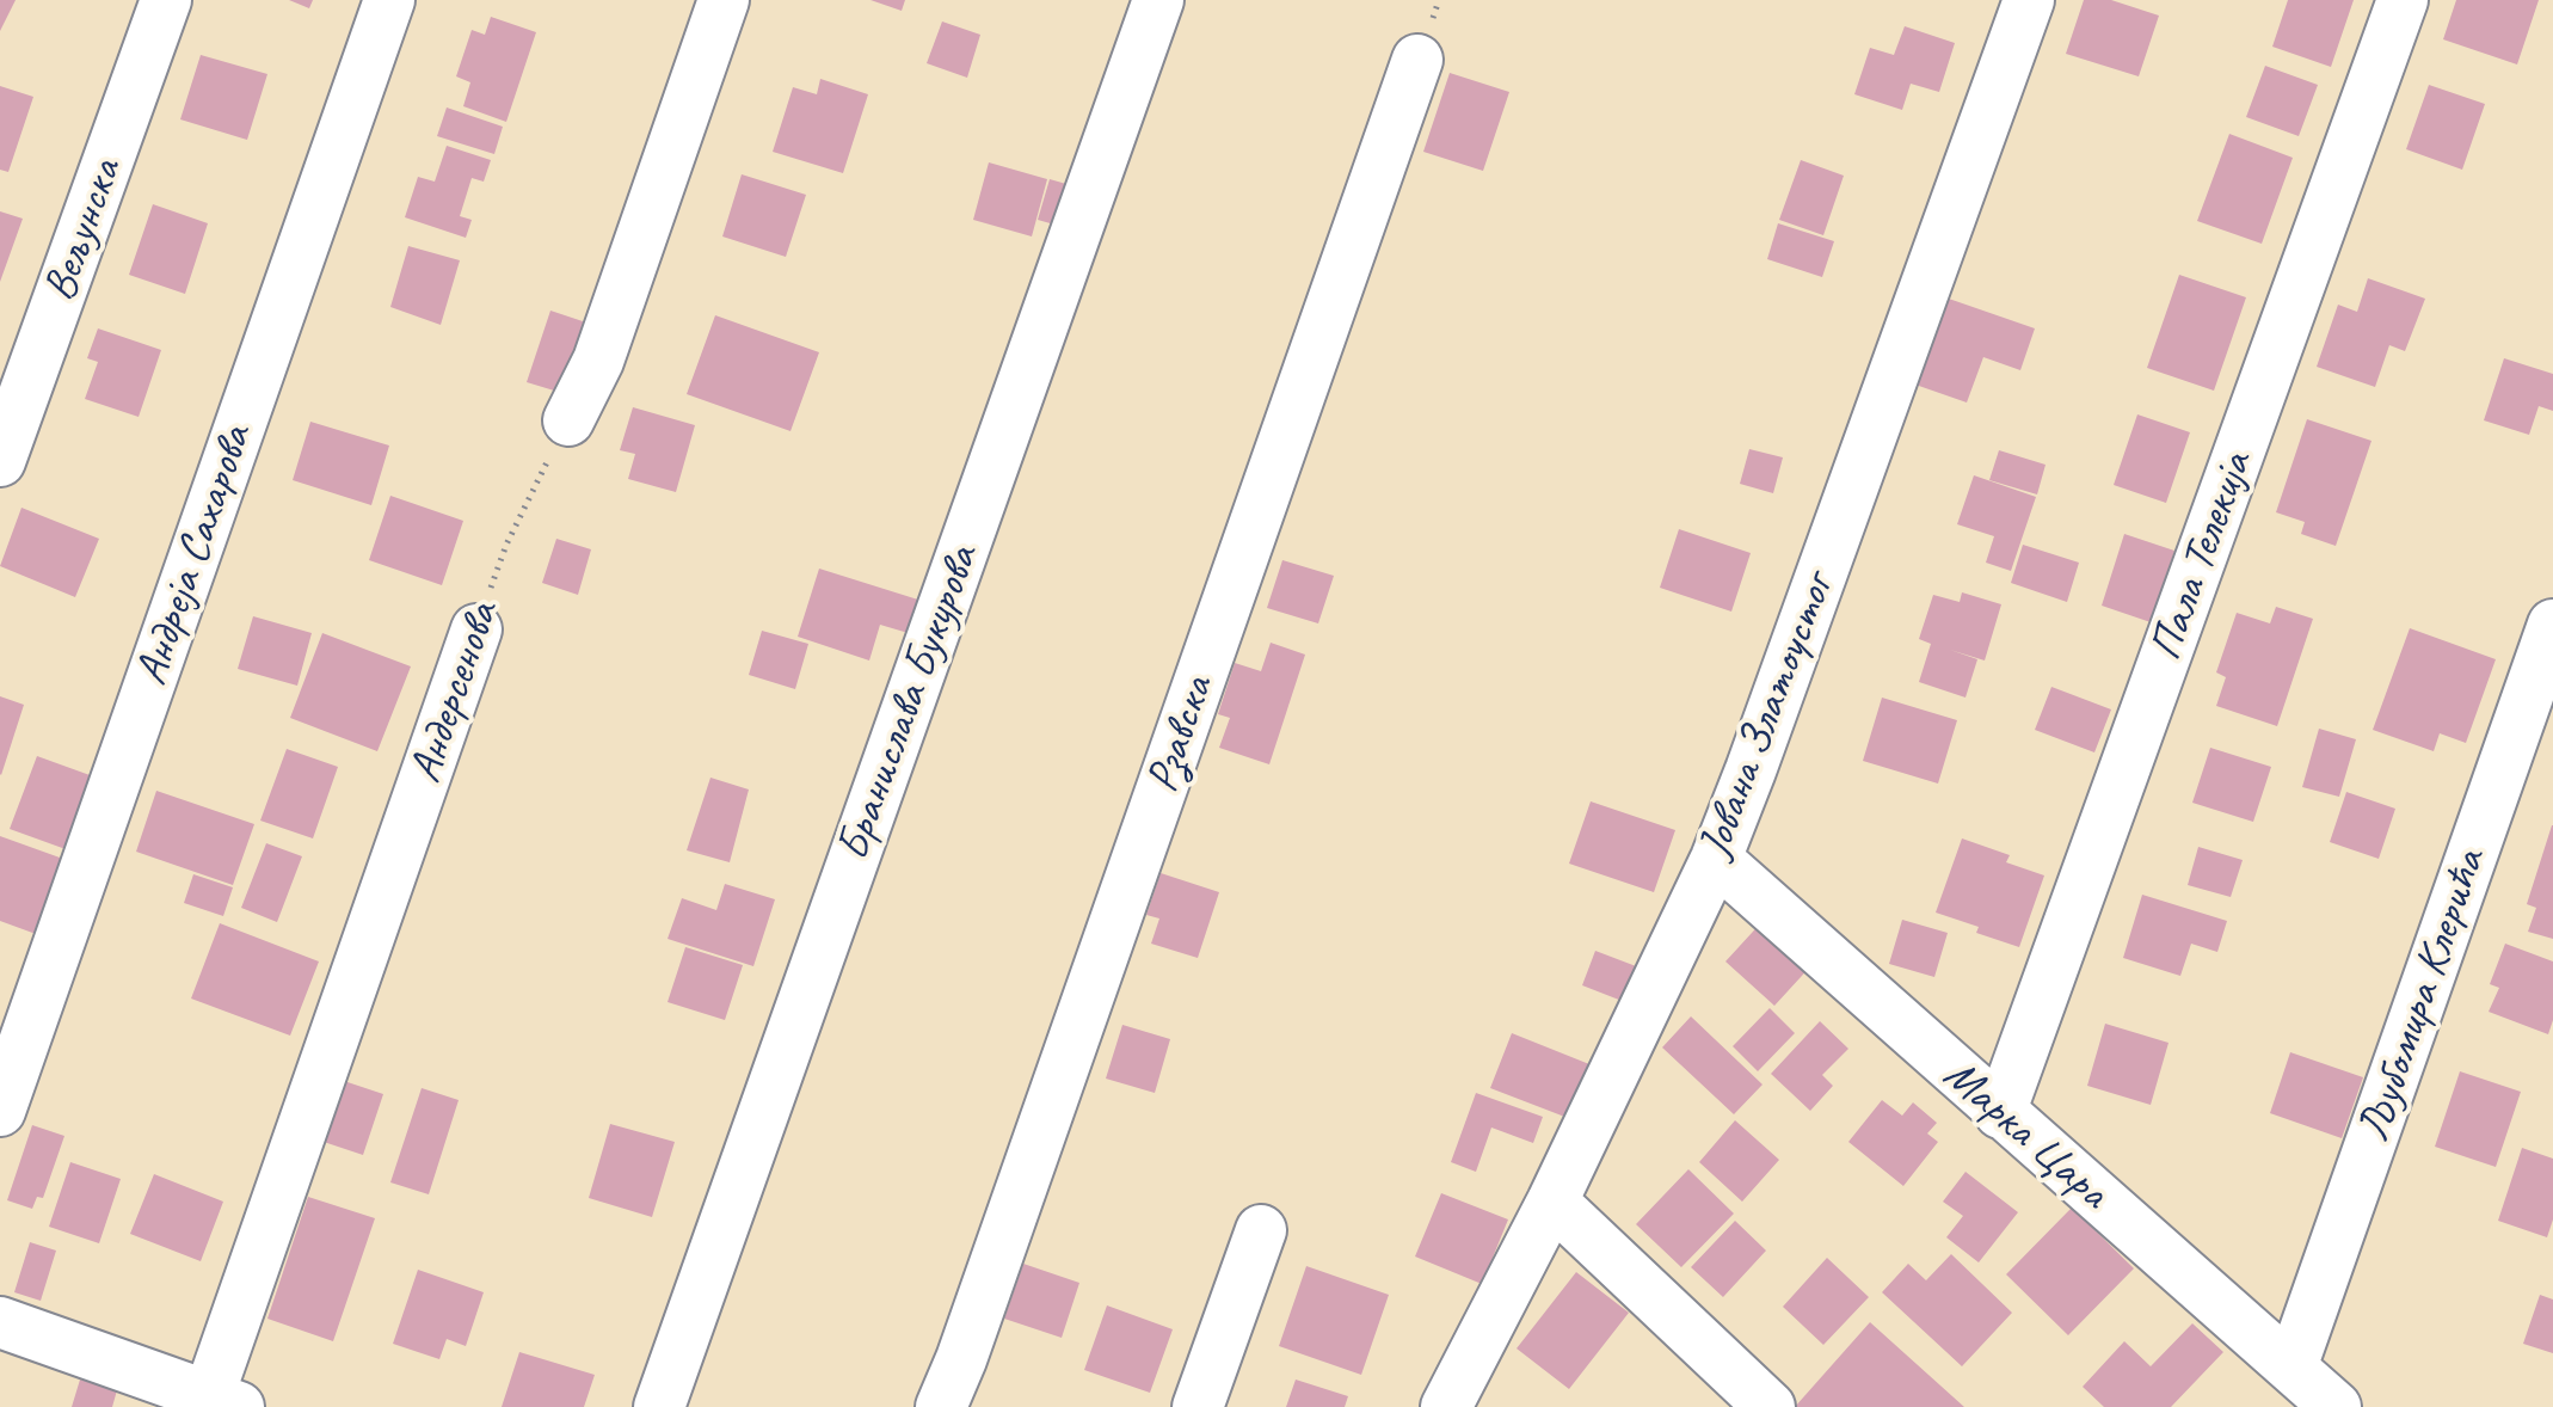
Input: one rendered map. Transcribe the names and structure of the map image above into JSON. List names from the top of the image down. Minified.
{"streets":{"street":["Вељунска","Андреја Сахарова","Пала Телекија","Андерсенова","Бранислава Букурова","Јована Златоустог","Рзавска","Љубомира Клерића","Марка Цара"]},"crossings":[["Пала Телекија","Марка Цара"],["Јована Златоустог","Марка Цара"],["Љубомира Клерића","Марка Цара"]]}
